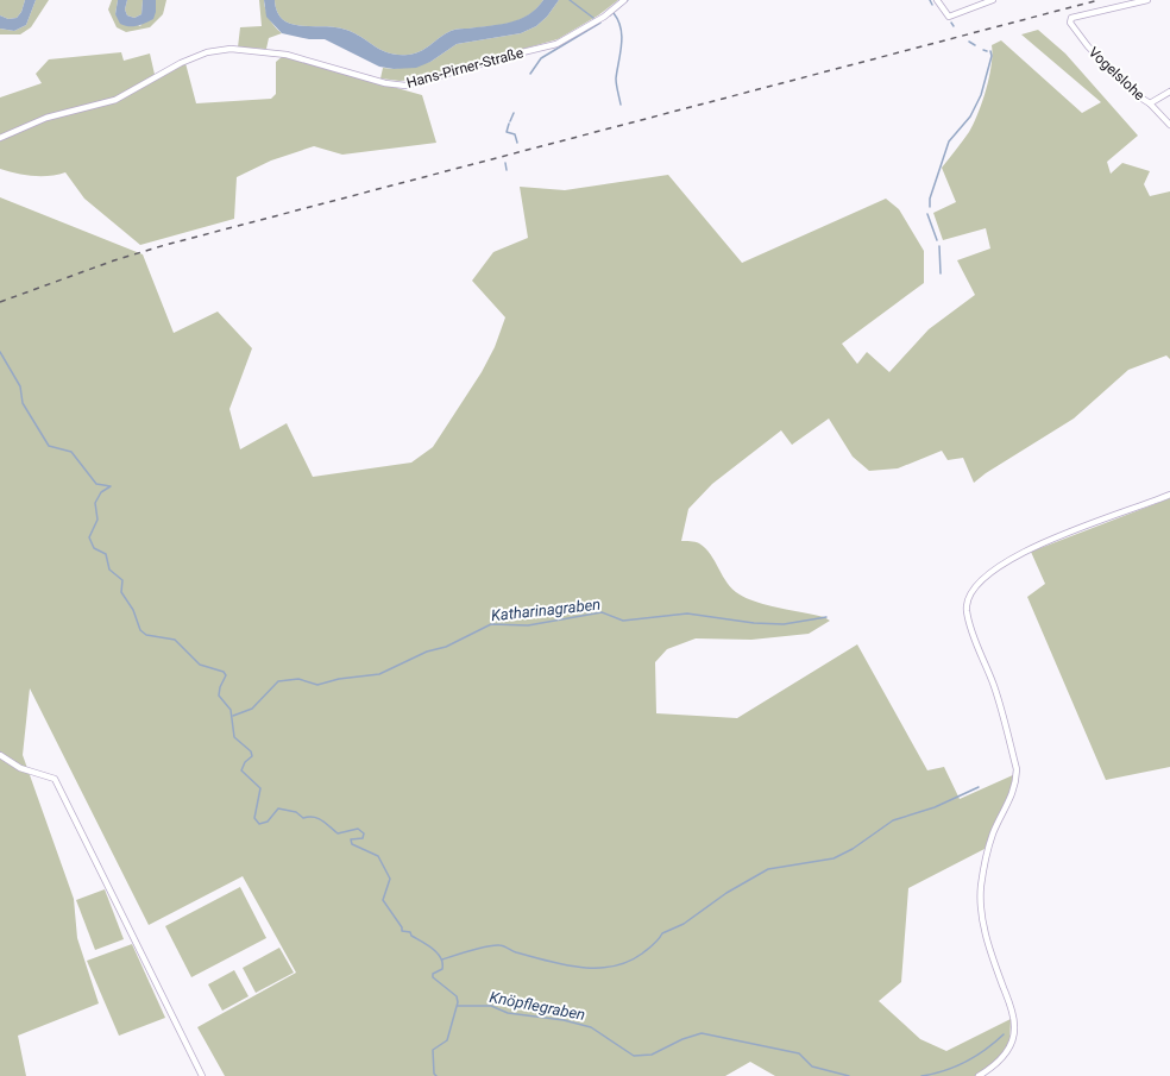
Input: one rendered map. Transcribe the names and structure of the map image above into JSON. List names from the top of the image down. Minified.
{"streets":{"street":["Hans-Pirner-Straße","Vogelslohe"]},"water":["Katharinagraben","Knöpflegraben"]}
